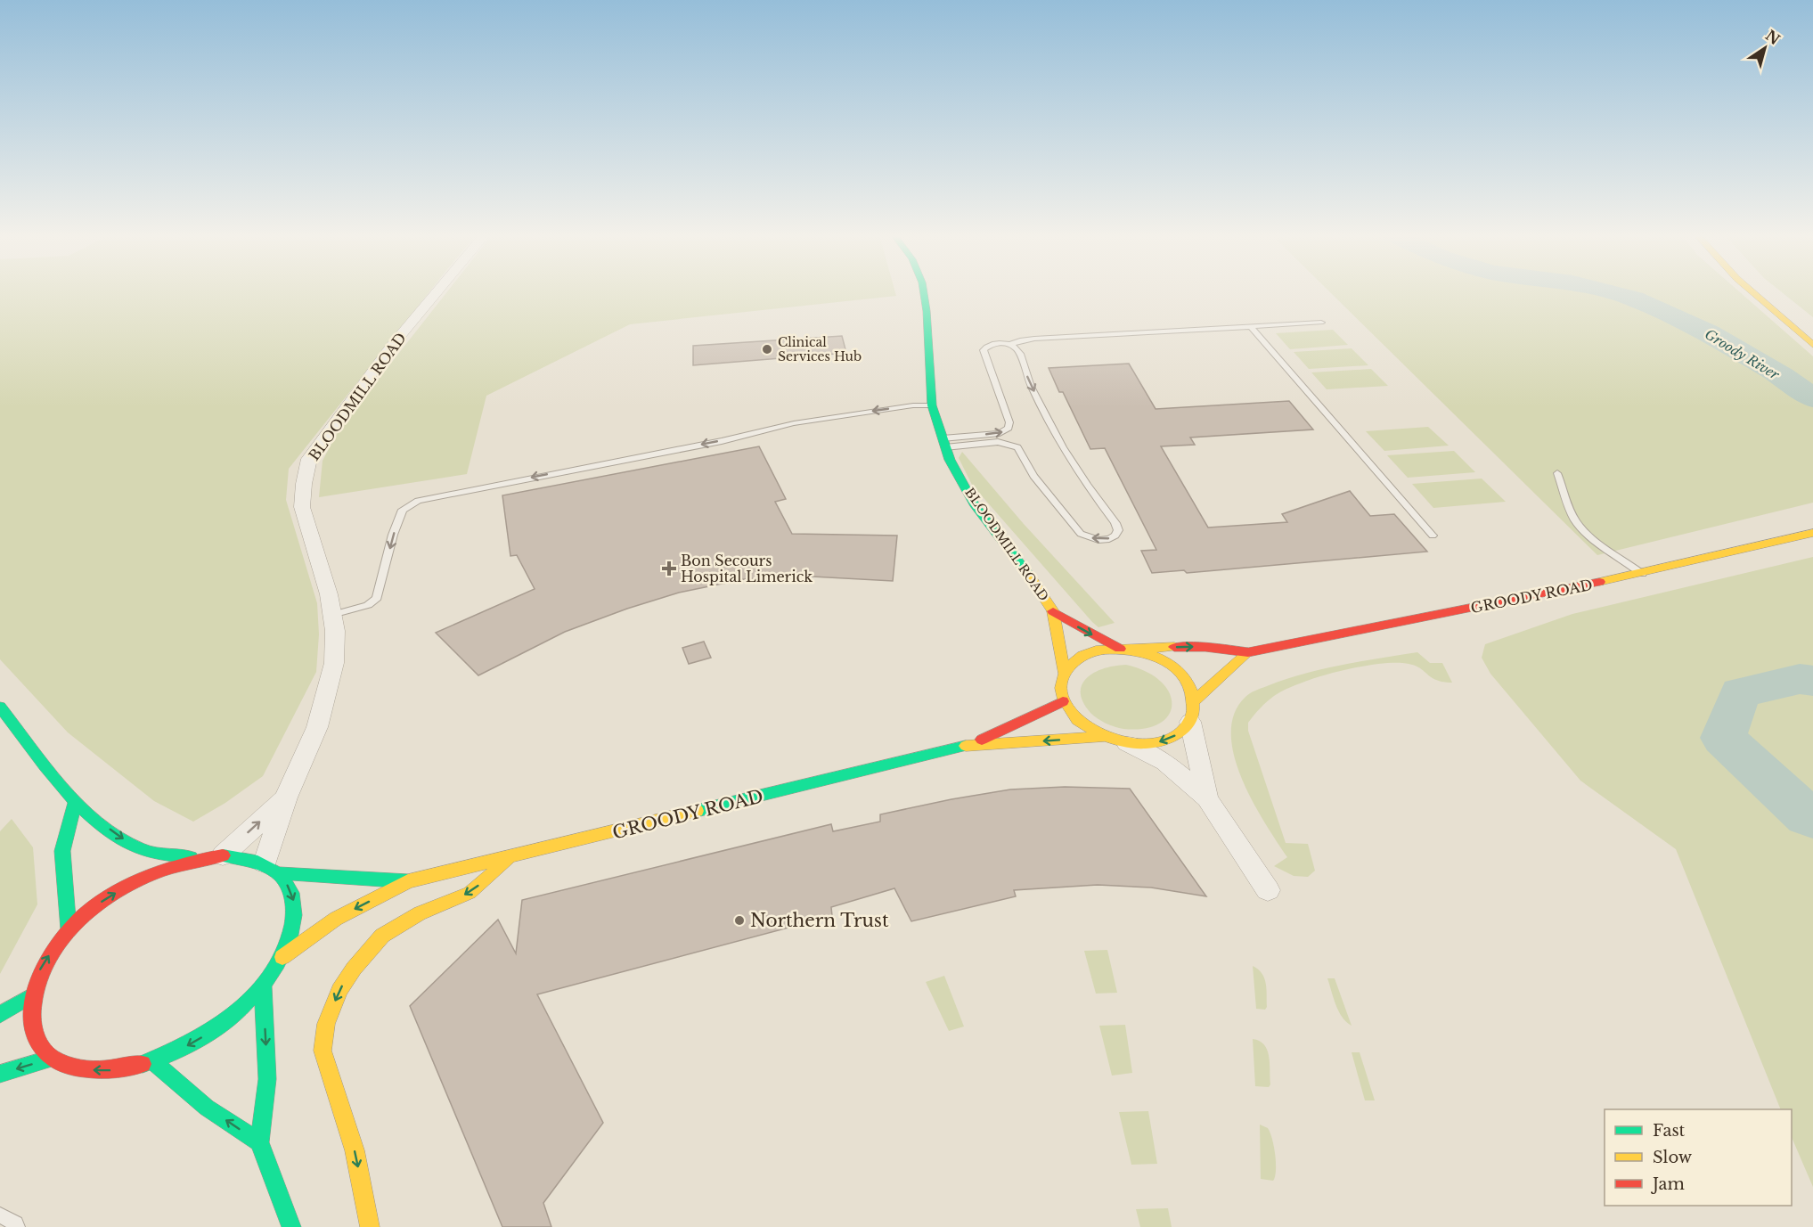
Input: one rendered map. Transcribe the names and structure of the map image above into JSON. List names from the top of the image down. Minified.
{"streets":{"street":["BLOODMILL ROAD","GROODY ROAD"]},"water":["Groody River"],"places":{"other":["Clinical Services Hub","Northern Trust"],"health":["Bon Secours Hospital Limerick"]},"legend":["Fast","Slow","Jam"],"north":"top right"}
